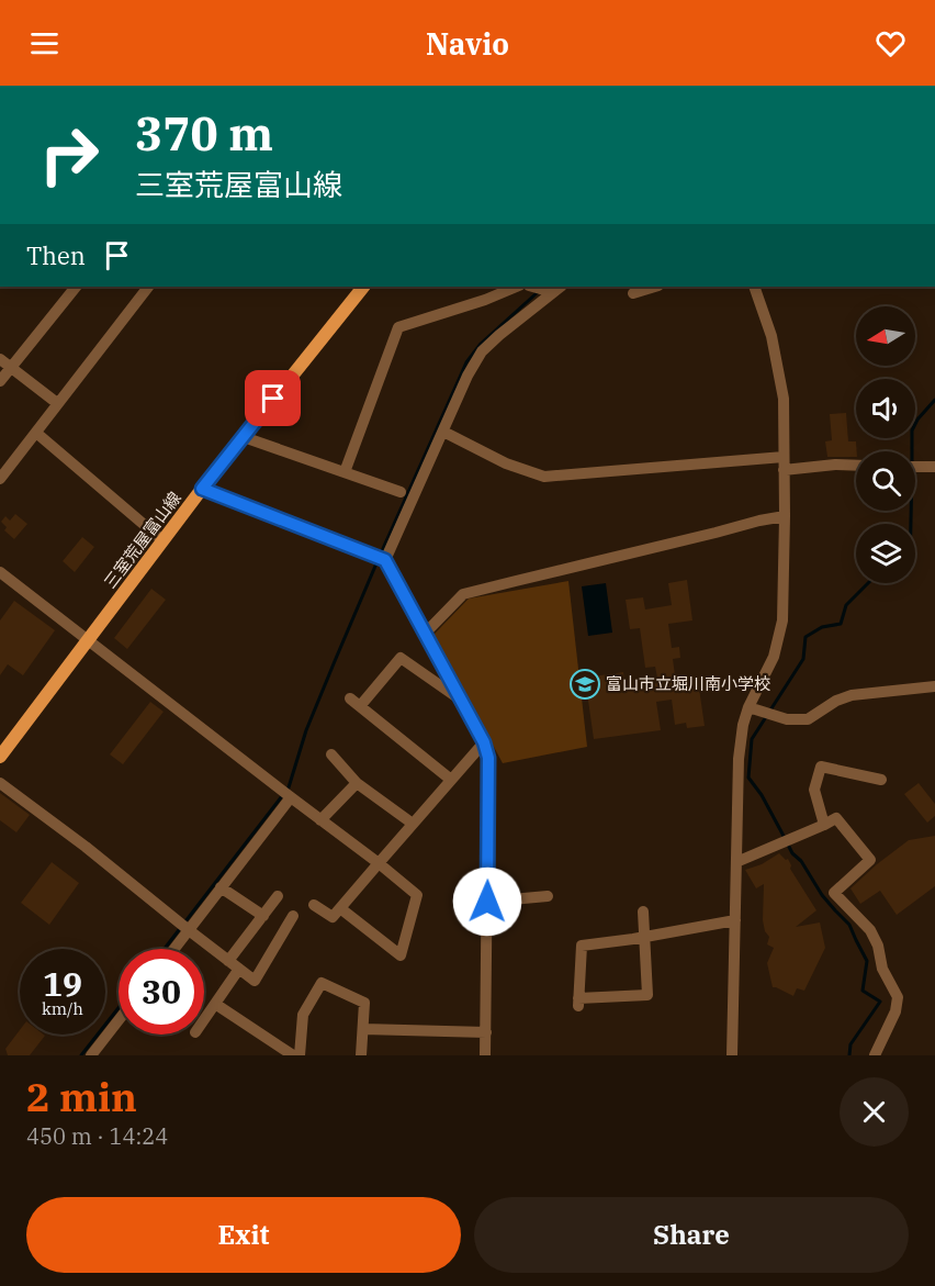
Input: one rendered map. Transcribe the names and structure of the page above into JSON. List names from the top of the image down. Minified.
{"streets":{"main road":["三室荒屋富山線"]},"places":{"school or university":["富山市立堀川南小学校"]},"north":"left","page":{"header":"Navio","turn":["370 m","三室荒屋富山線"],"then":"Then","speed":"19 km/h","limit":"30","heading":["2 min","450 m · 14:24"],"buttons":["Exit","Share"]}}
